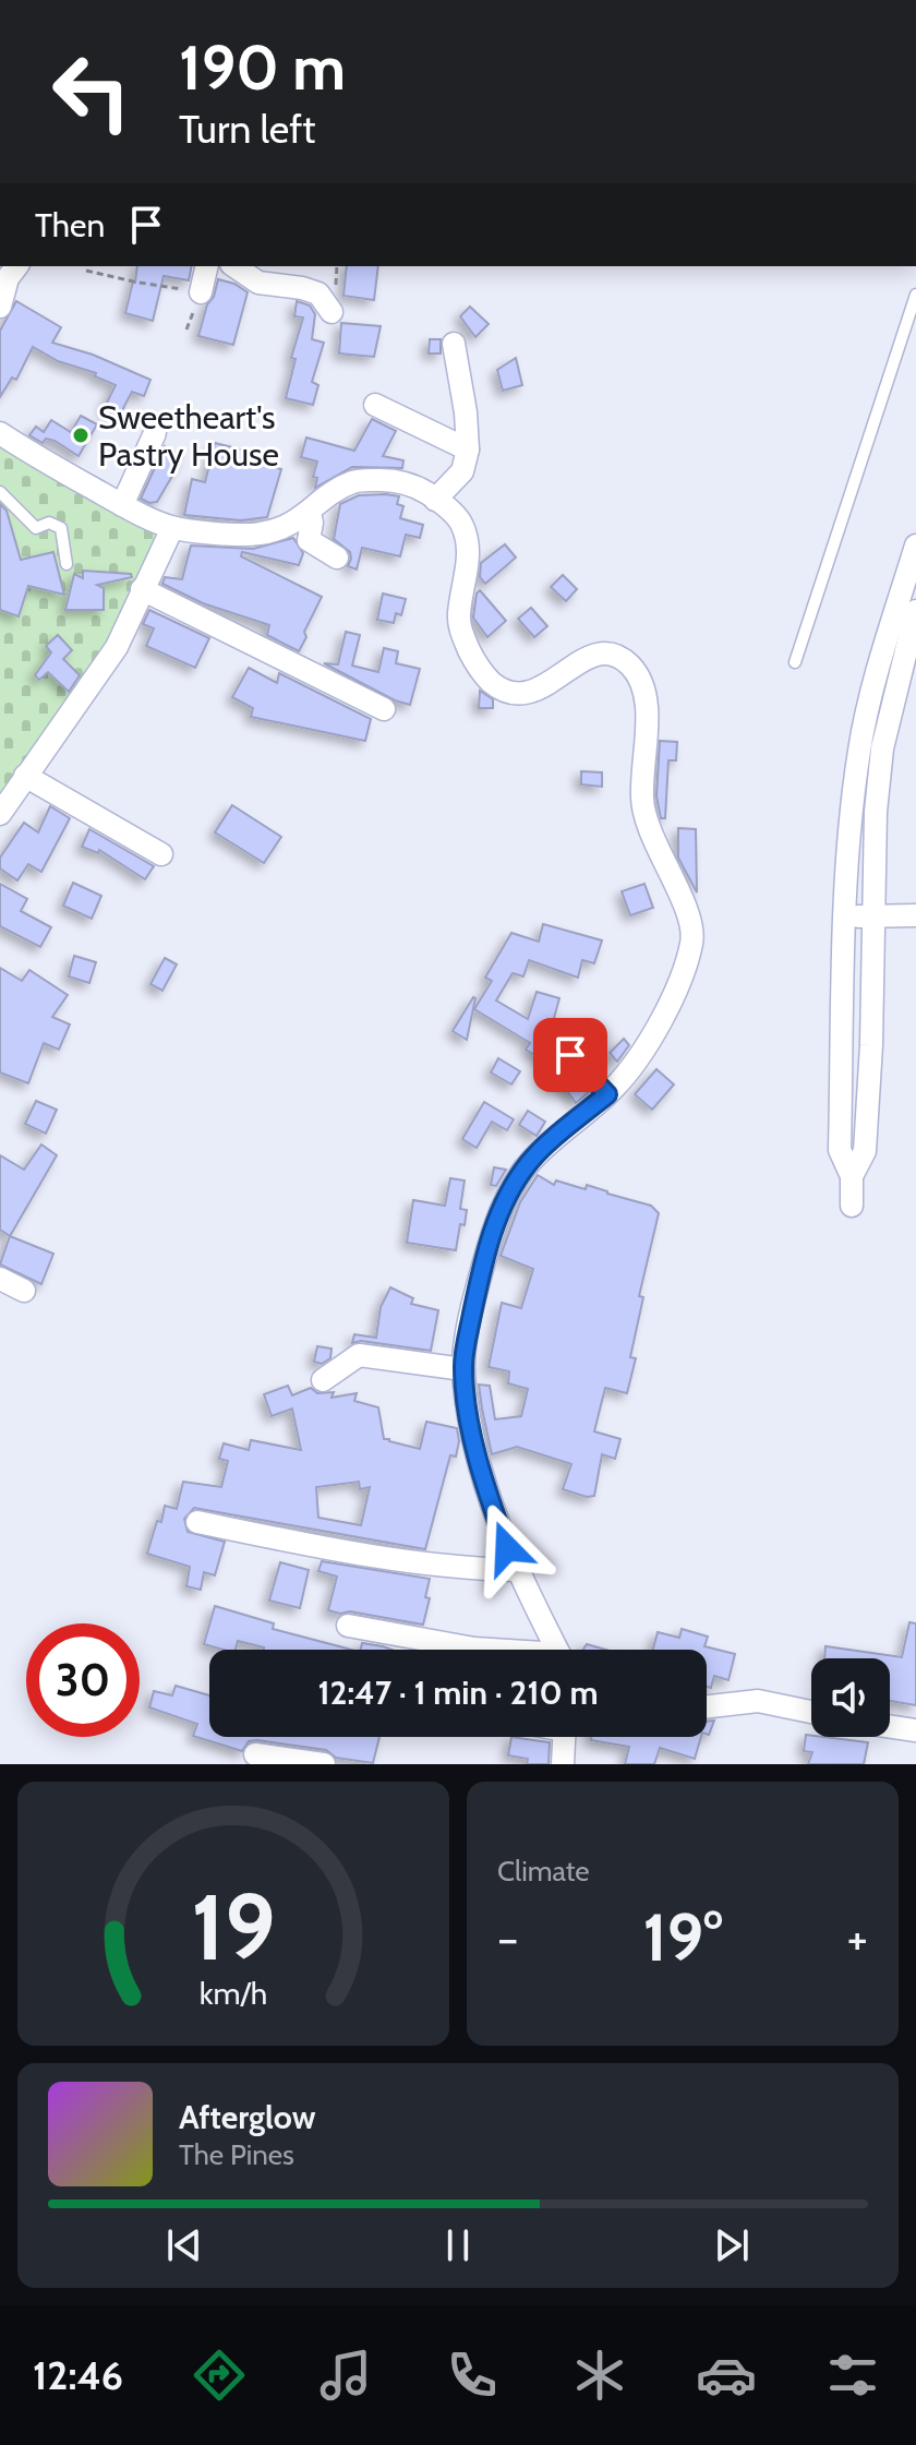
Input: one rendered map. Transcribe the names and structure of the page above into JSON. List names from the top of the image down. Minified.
{"places":["Sweetheart's Pastry House"],"page":{"turn":["190 m","Turn left"],"then":"Then","limit":"30","trip":"12:47 · 1 min · 210 m","tile":"Climate","heat":["−","19°","+"],"song":["Afterglow","The Pines"],"tabs":"12:46","gauge":["19","km/h"]}}
